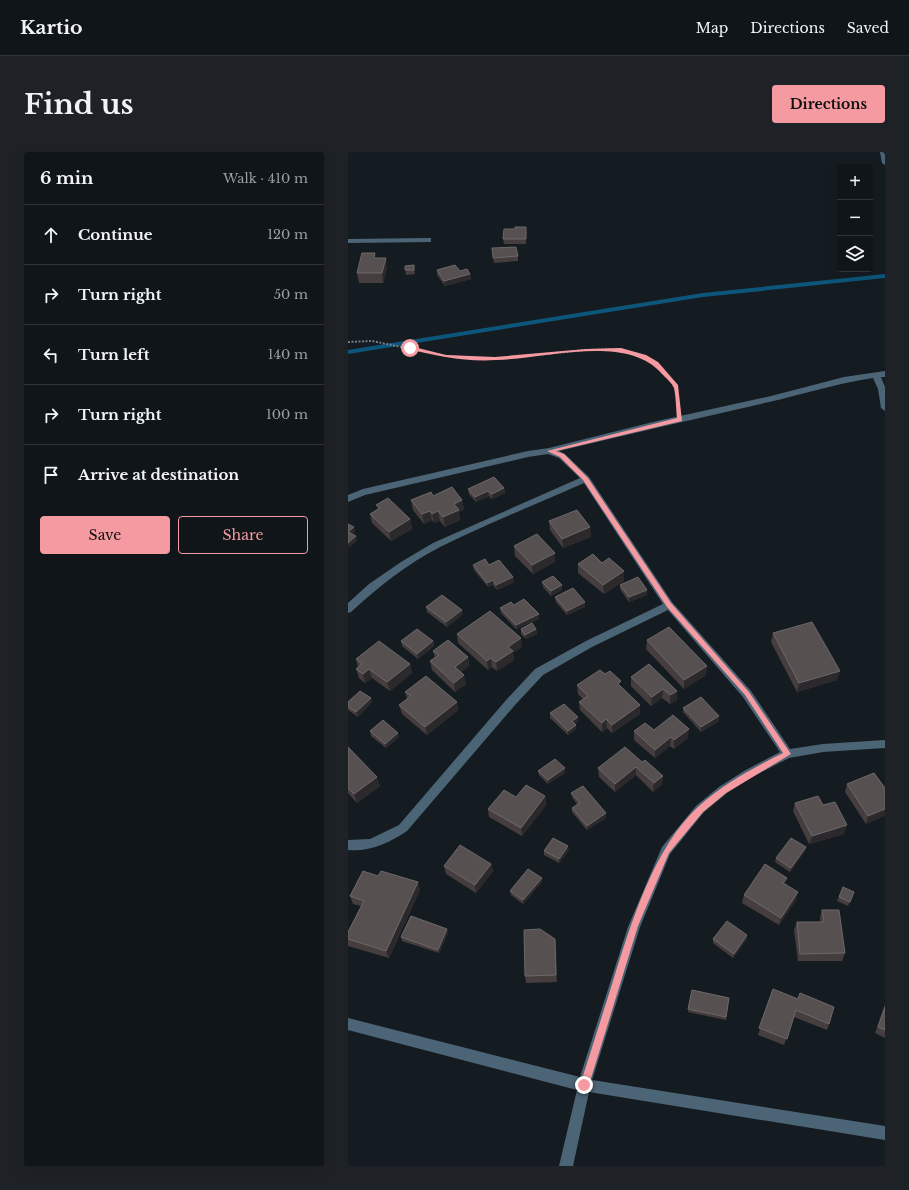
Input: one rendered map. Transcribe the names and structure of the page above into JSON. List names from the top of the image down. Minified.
{"page":{"header":"Kartio","nav":["Map","Directions","Saved"],"buttons":["Directions",["Save","Share"]],"title":"Find us","heading":["6 min","Walk · 410 m"],"map_buttons":["+","−"],"list":[["Continue","120 m"],["Turn right","50 m"],["Turn left","140 m"],["Turn right","100 m"],"Arrive at destination"]}}
